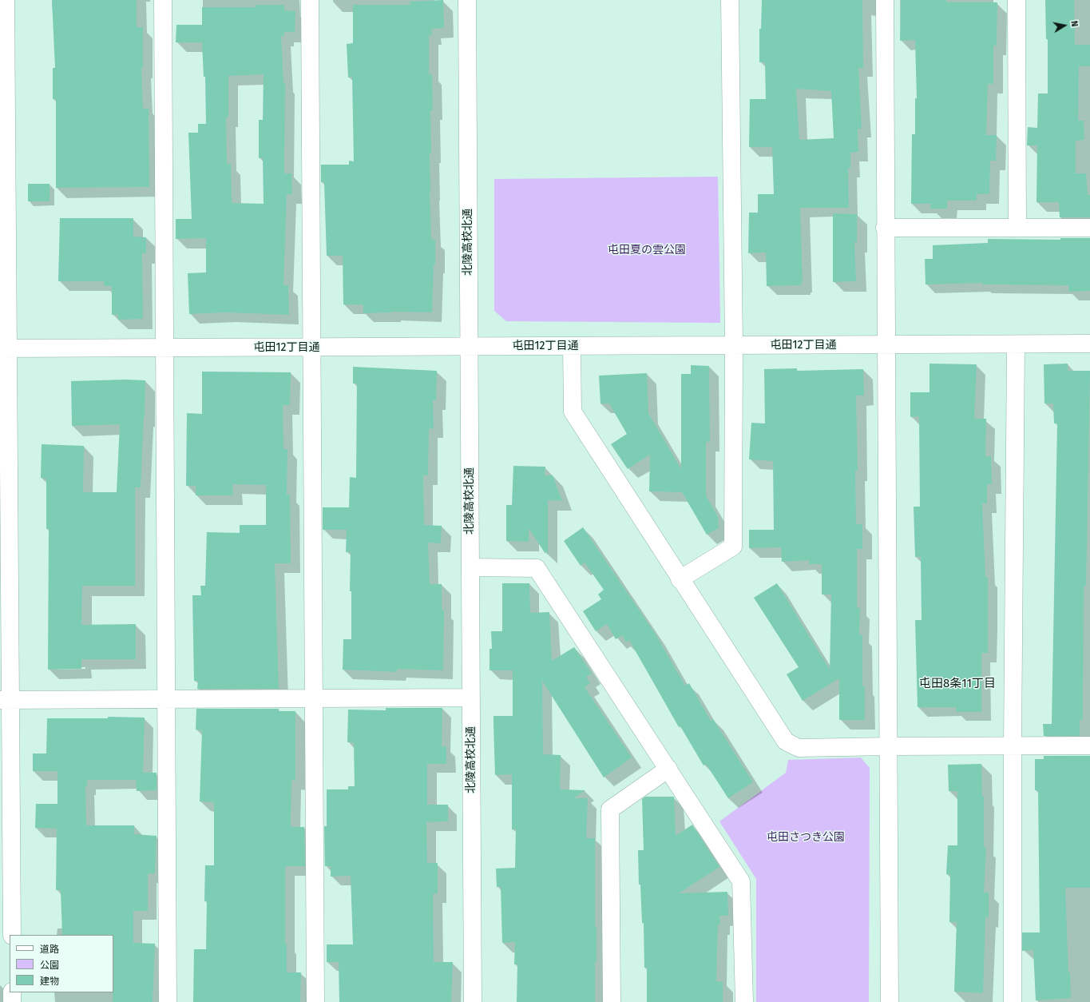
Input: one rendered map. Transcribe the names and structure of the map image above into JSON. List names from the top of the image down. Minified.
{"streets":{"street":["北陵高校北通","屯田12丁目通"]},"crossings":[["北陵高校北通","屯田12丁目通"]],"districts":["屯田8条11丁目"],"parks":["屯田夏の雲公園","屯田さつき公園"],"legend":["道路","公園","建物"],"north":"right"}
